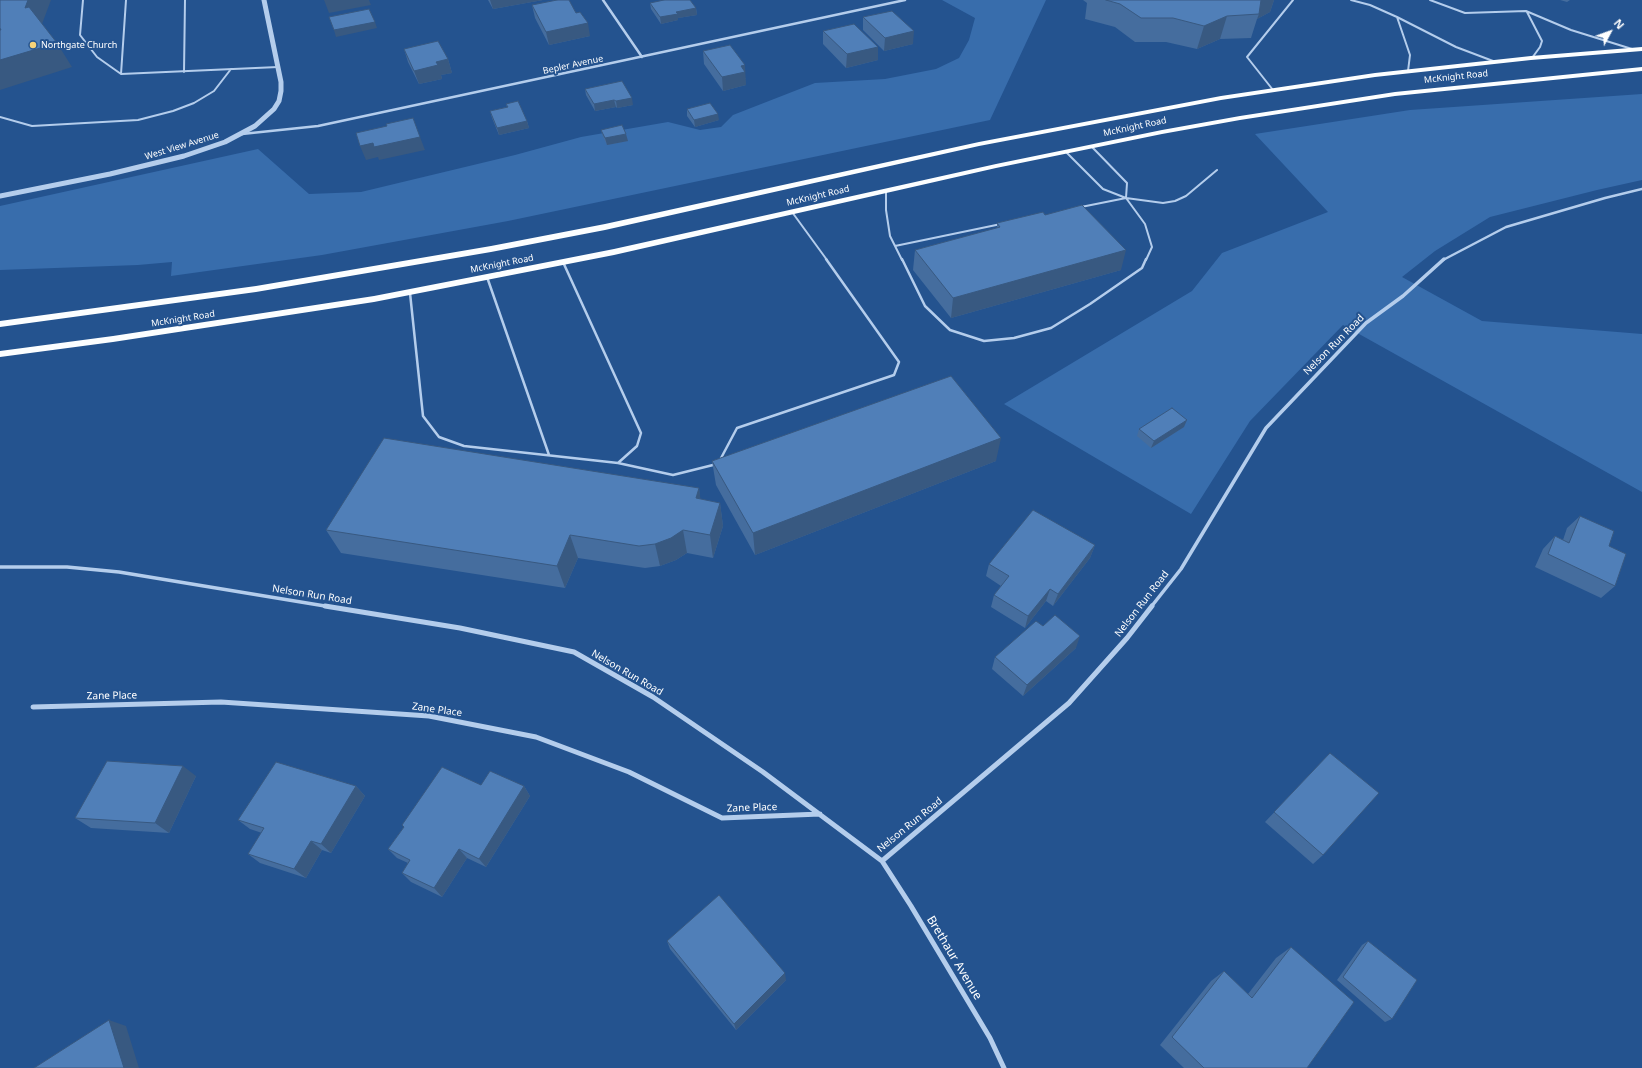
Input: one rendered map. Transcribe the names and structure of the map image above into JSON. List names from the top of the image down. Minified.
{"streets":{"highway":["McKnight Road"],"street":["Bepler Avenue","West View Avenue","Nelson Run Road","Zane Place","Brethaur Avenue"]},"crossings":[["Bepler Avenue","West View Avenue"],["Nelson Run Road","Zane Place"],["Nelson Run Road","Brethaur Avenue"]],"places":["Northgate Church"],"north":"top right"}
